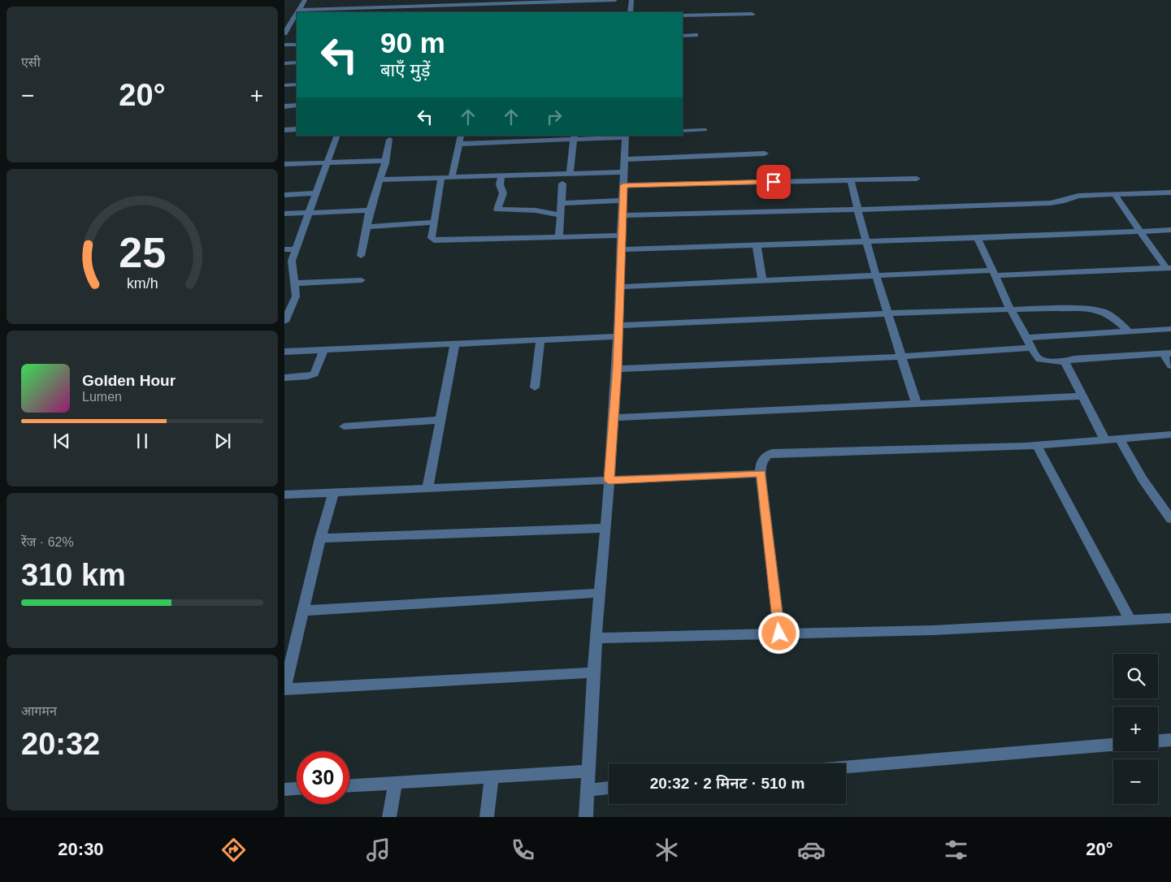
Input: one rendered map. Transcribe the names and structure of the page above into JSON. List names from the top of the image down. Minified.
{"page":{"tile":["एसी",["रेंज · 62%","310 km"],["आगमन","20:32"]],"turn":["90 m","बाएँ मुड़ें"],"heat":["−","20°","+"],"song":["Golden Hour","Lumen"],"map_buttons":["+","−"],"limit":"30","trip":"20:32 · 2 मिनट · 510 m","tabs":["20:30","20°"],"gauge":["25","km/h"]}}
